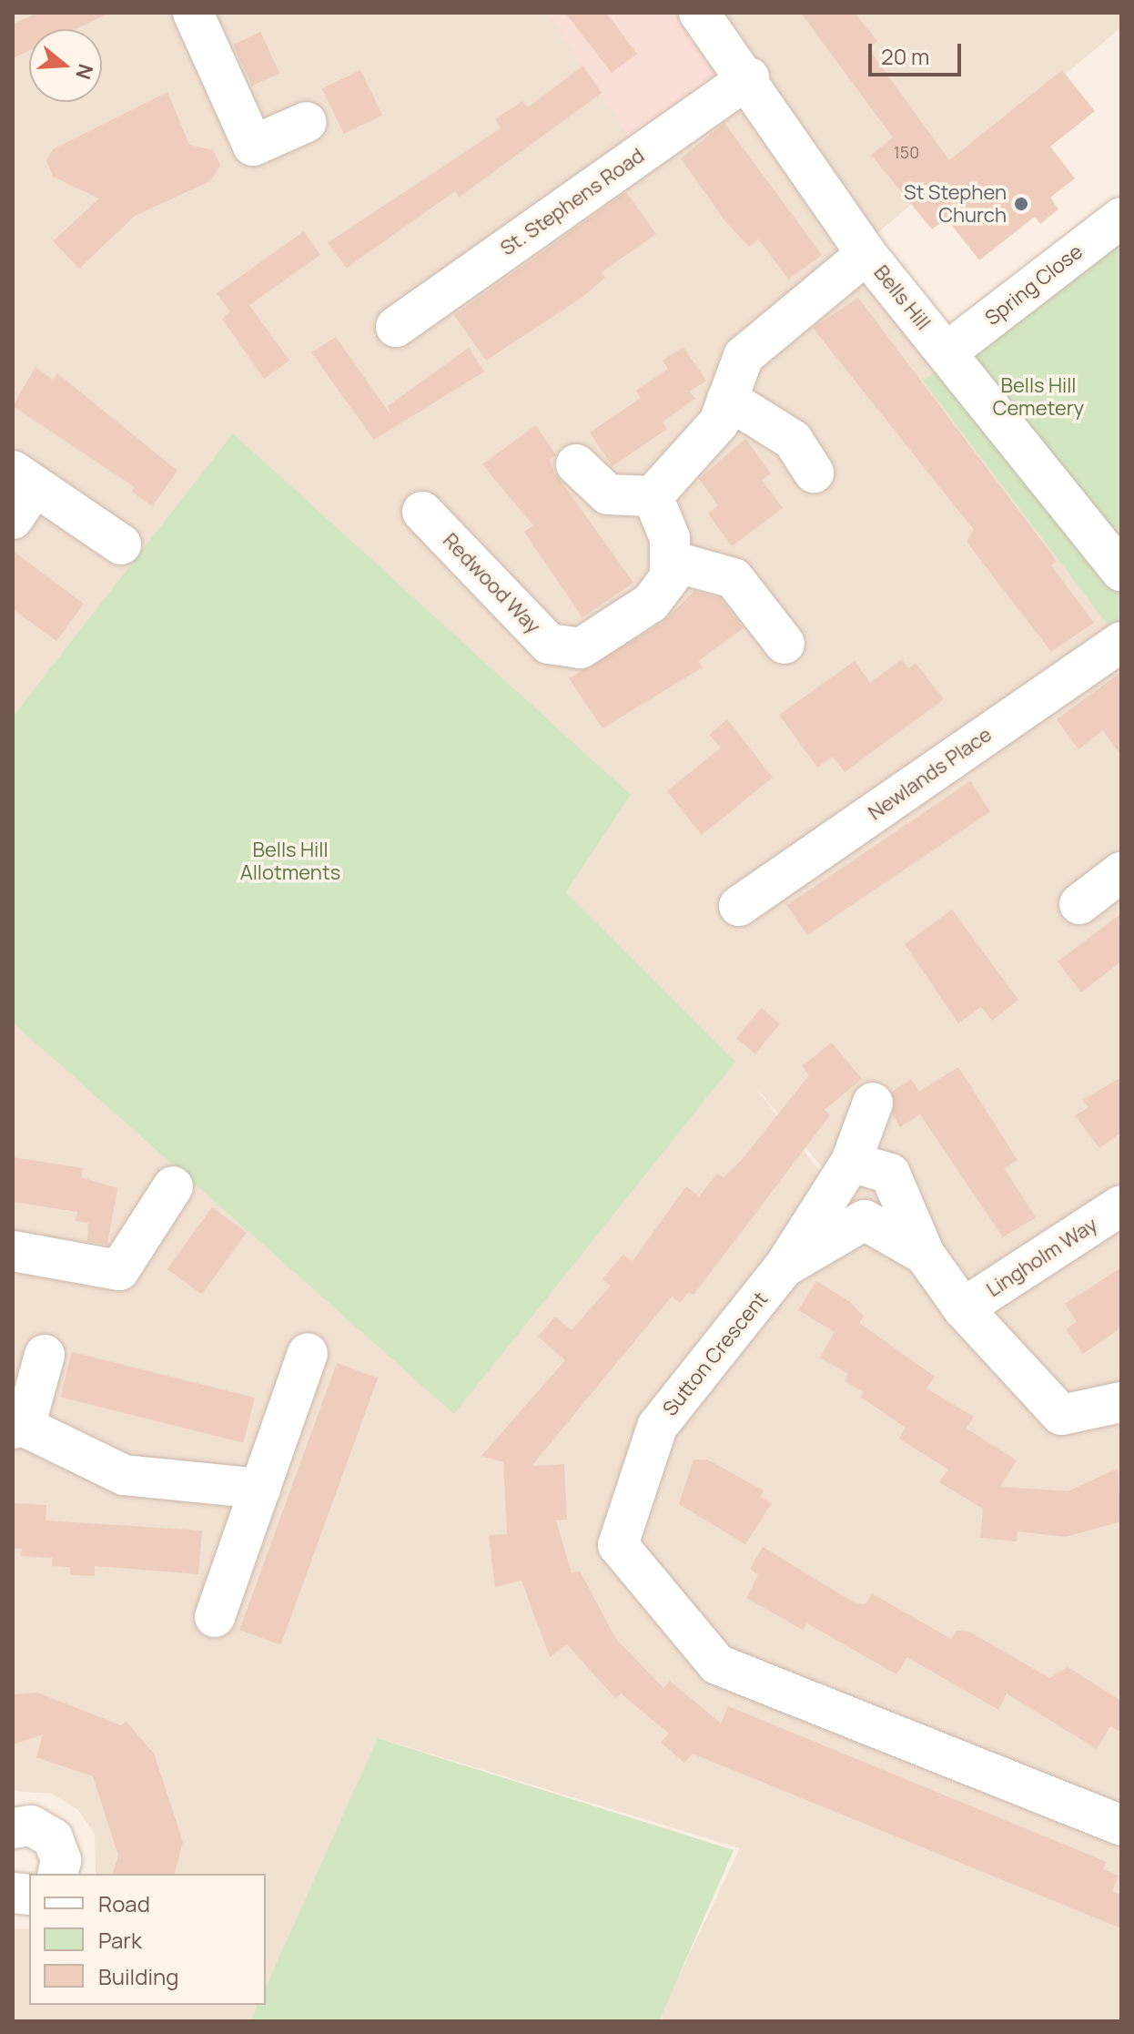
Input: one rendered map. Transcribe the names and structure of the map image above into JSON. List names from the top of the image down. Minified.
{"streets":{"street":["St. Stephens Road","Spring Close","Bells Hill","Redwood Way","Newlands Place","Lingholm Way","Sutton Crescent"]},"crossings":[["St. Stephens Road","Bells Hill"],["Spring Close","Bells Hill"],["Lingholm Way","Sutton Crescent"]],"parks":["Bells Hill Cemetery","Bells Hill Allotments"],"places":["St Stephen Church"],"house_numbers":["150"],"legend":["Road","Park","Building"],"scale_bar":"20 m","north":"right"}
